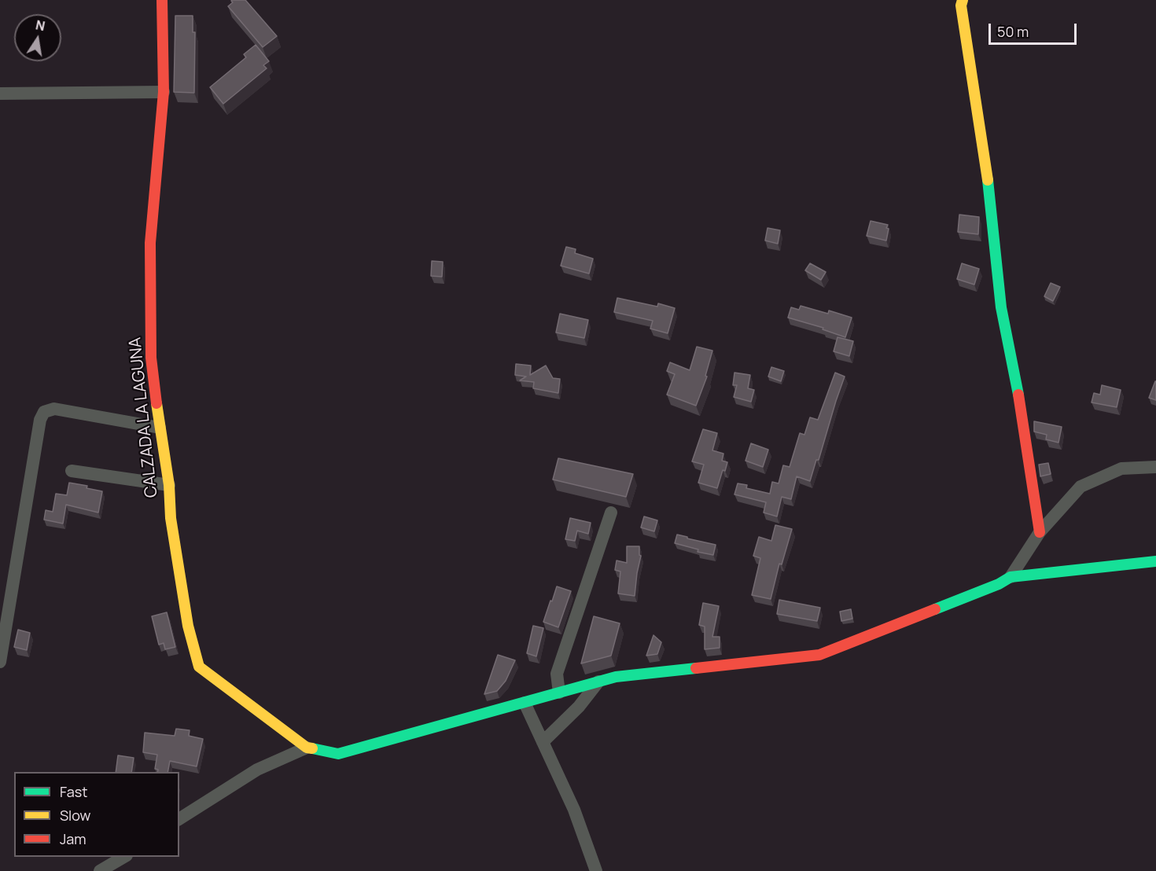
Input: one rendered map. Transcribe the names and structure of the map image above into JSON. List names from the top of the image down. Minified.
{"streets":{"street":["CALZADA LA LAGUNA"]},"legend":["Fast","Slow","Jam"],"scale_bar":"50 m","north":"top"}
